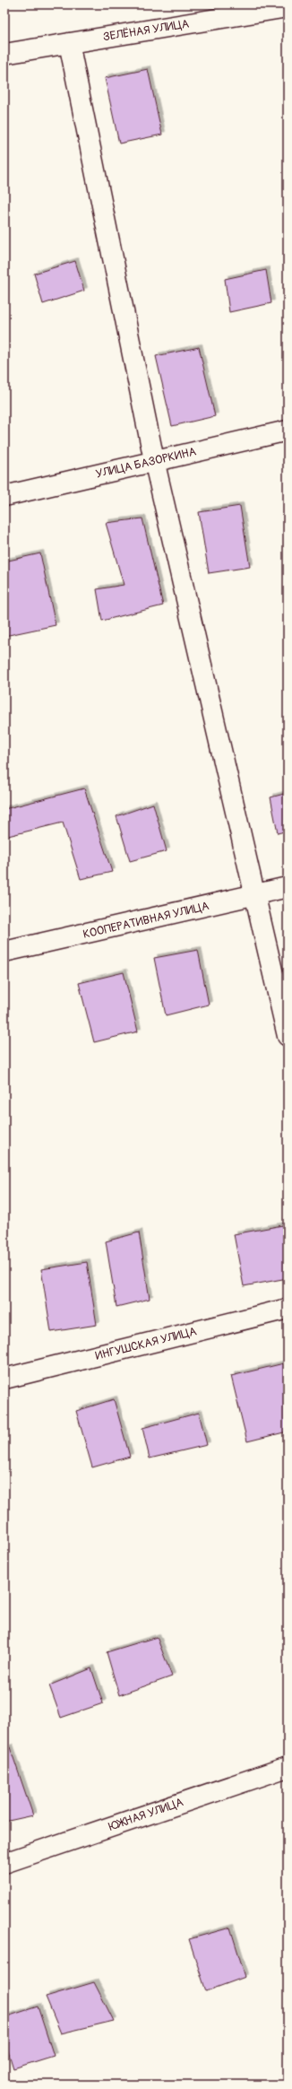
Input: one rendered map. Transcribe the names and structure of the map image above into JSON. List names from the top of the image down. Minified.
{"streets":{"street":["ЗЕЛЁНАЯ УЛИЦА","УЛИЦА БАЗОРКИНА","КООПЕРАТИВНАЯ УЛИЦА","ИНГУШСКАЯ УЛИЦА","ЮЖНАЯ УЛИЦА"]}}
